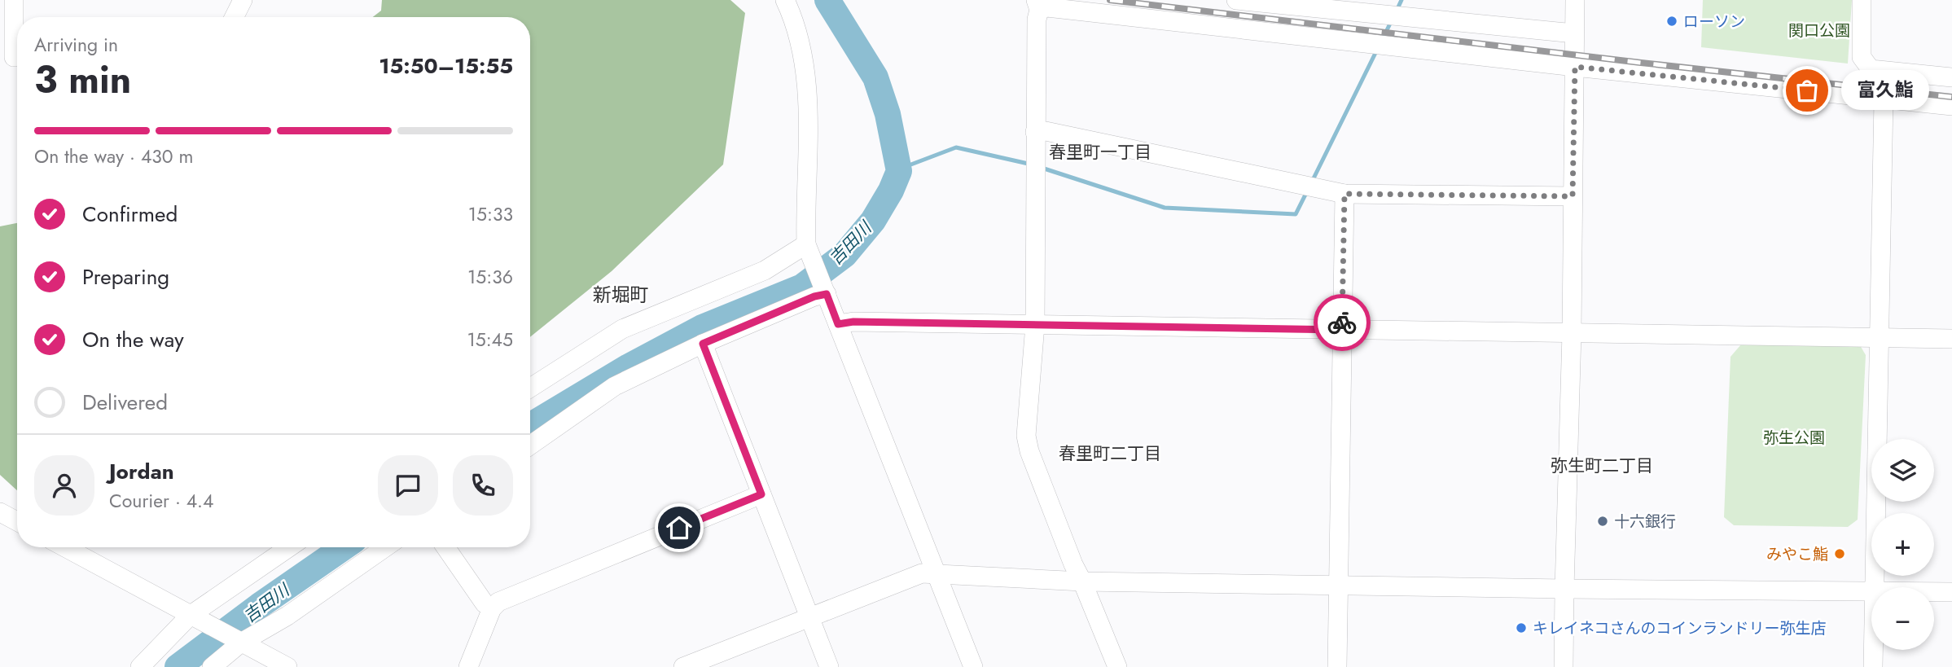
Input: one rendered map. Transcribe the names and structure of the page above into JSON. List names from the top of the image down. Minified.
{"districts":["春里町一丁目","新堀町","春里町二丁目","弥生町二丁目"],"water":["吉田川"],"parks":["関口公園","弥生公園"],"places":["ローソン","富久鮨","十六銀行","みやこ鮨","キレイネコさんのコインランドリー弥生店"],"page":{"heading":["3 min","Arriving in","15:50–15:55"],"panel":["Jordan","Courier · 4.4"],"bubble":"富久鮨","bar":"On the way · 430 m","list":[["Confirmed","15:33"],["Preparing","15:36"],["On the way","15:45"],"Delivered"],"map_buttons":["+","−"]}}
